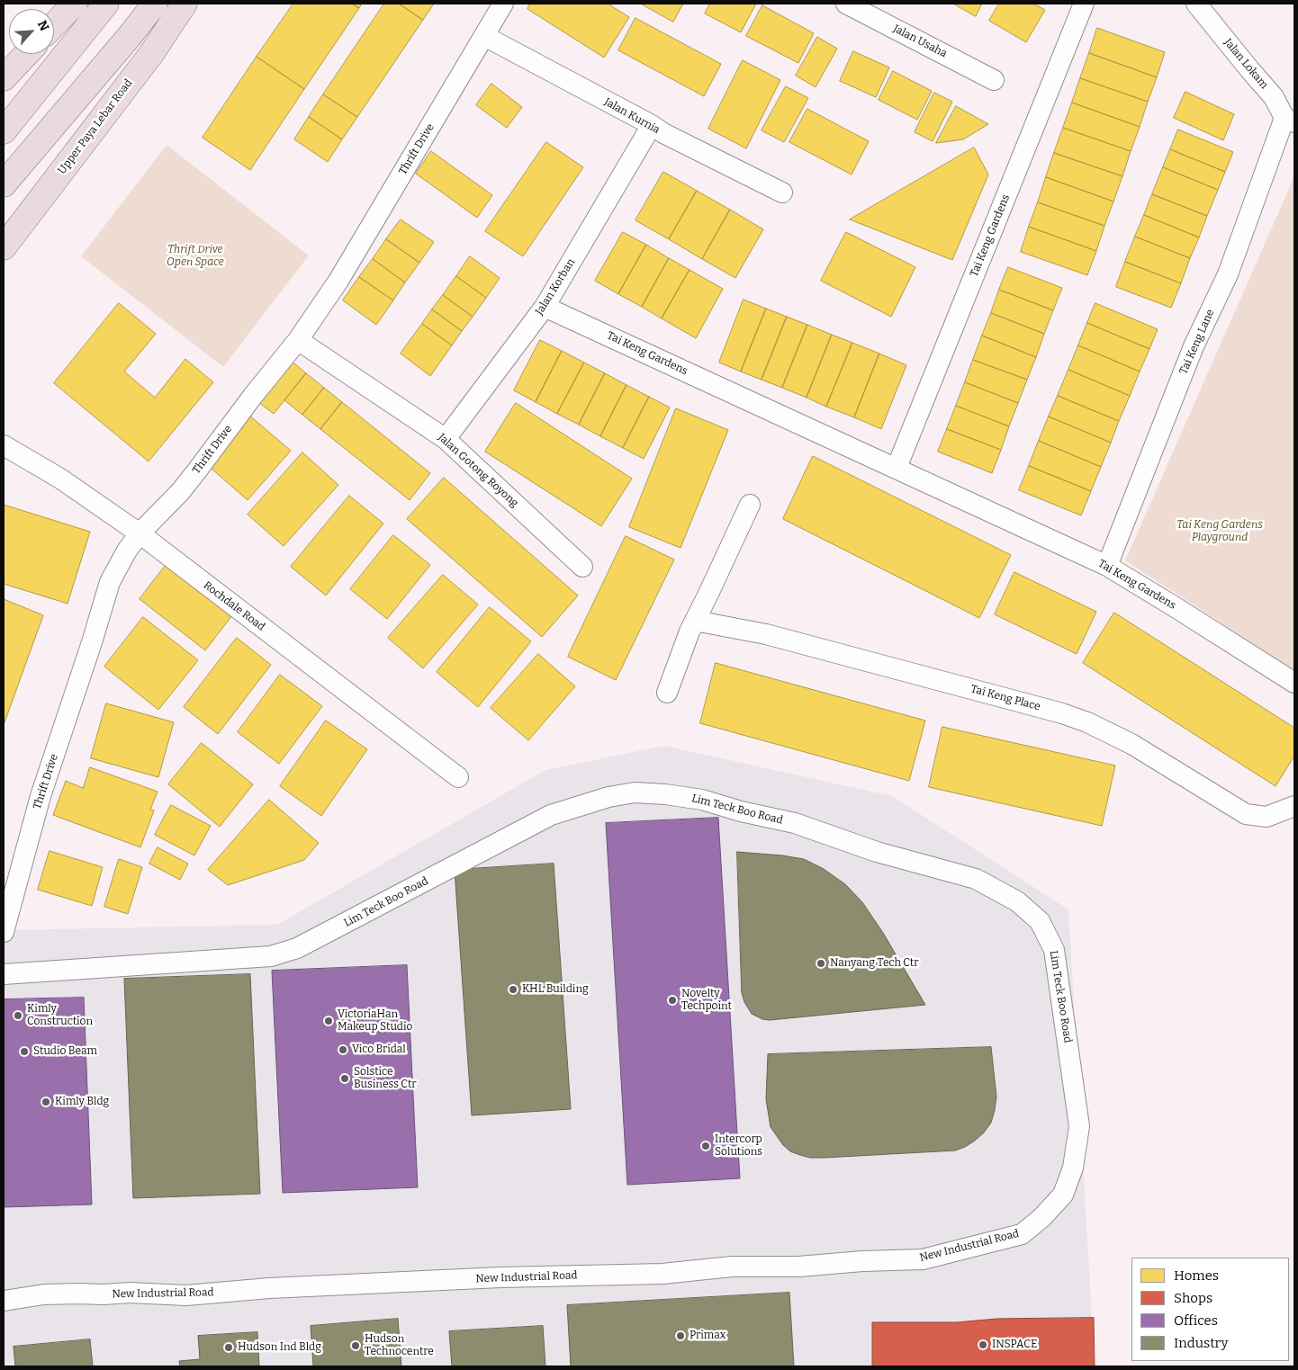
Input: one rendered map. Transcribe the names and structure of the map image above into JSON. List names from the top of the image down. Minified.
{"streets":{"main road":["Upper Paya Lebar Road"],"street":["Jalan Usaha","Jalan Lokam","Jalan Kurnia","Thrift Drive","Tai Keng Gardens","Jalan Korban","Tai Keng Lane","Jalan Gotong Royong","Rochdale Road","Tai Keng Place","Lim Teck Boo Road","New Industrial Road"]},"crossings":[["Jalan Lokam","Tai Keng Lane"],["Jalan Kurnia","Thrift Drive"],["Jalan Kurnia","Jalan Korban"],["Thrift Drive","Jalan Gotong Royong"],["Thrift Drive","Rochdale Road"],["Tai Keng Gardens","Jalan Korban"],["Tai Keng Gardens","Tai Keng Lane"],["Jalan Korban","Jalan Gotong Royong"],["Lim Teck Boo Road","New Industrial Road"]],"parks":["Thrift Drive Open Space","Tai Keng Gardens Playground"],"places":["Nanyang Tech Ctr","KHL Building","Novelty Techpoint","Kimly Construction","VictoriaHan Makeup Studio","Vico Bridal","Studio Beam","Solstice Business Ctr","Kimly Bldg","Intercorp Solutions","Primax","INSPACE","Hudson Technocentre","Hudson Ind Bldg"],"legend":["Homes","Shops","Offices","Industry"],"north":"top right"}
